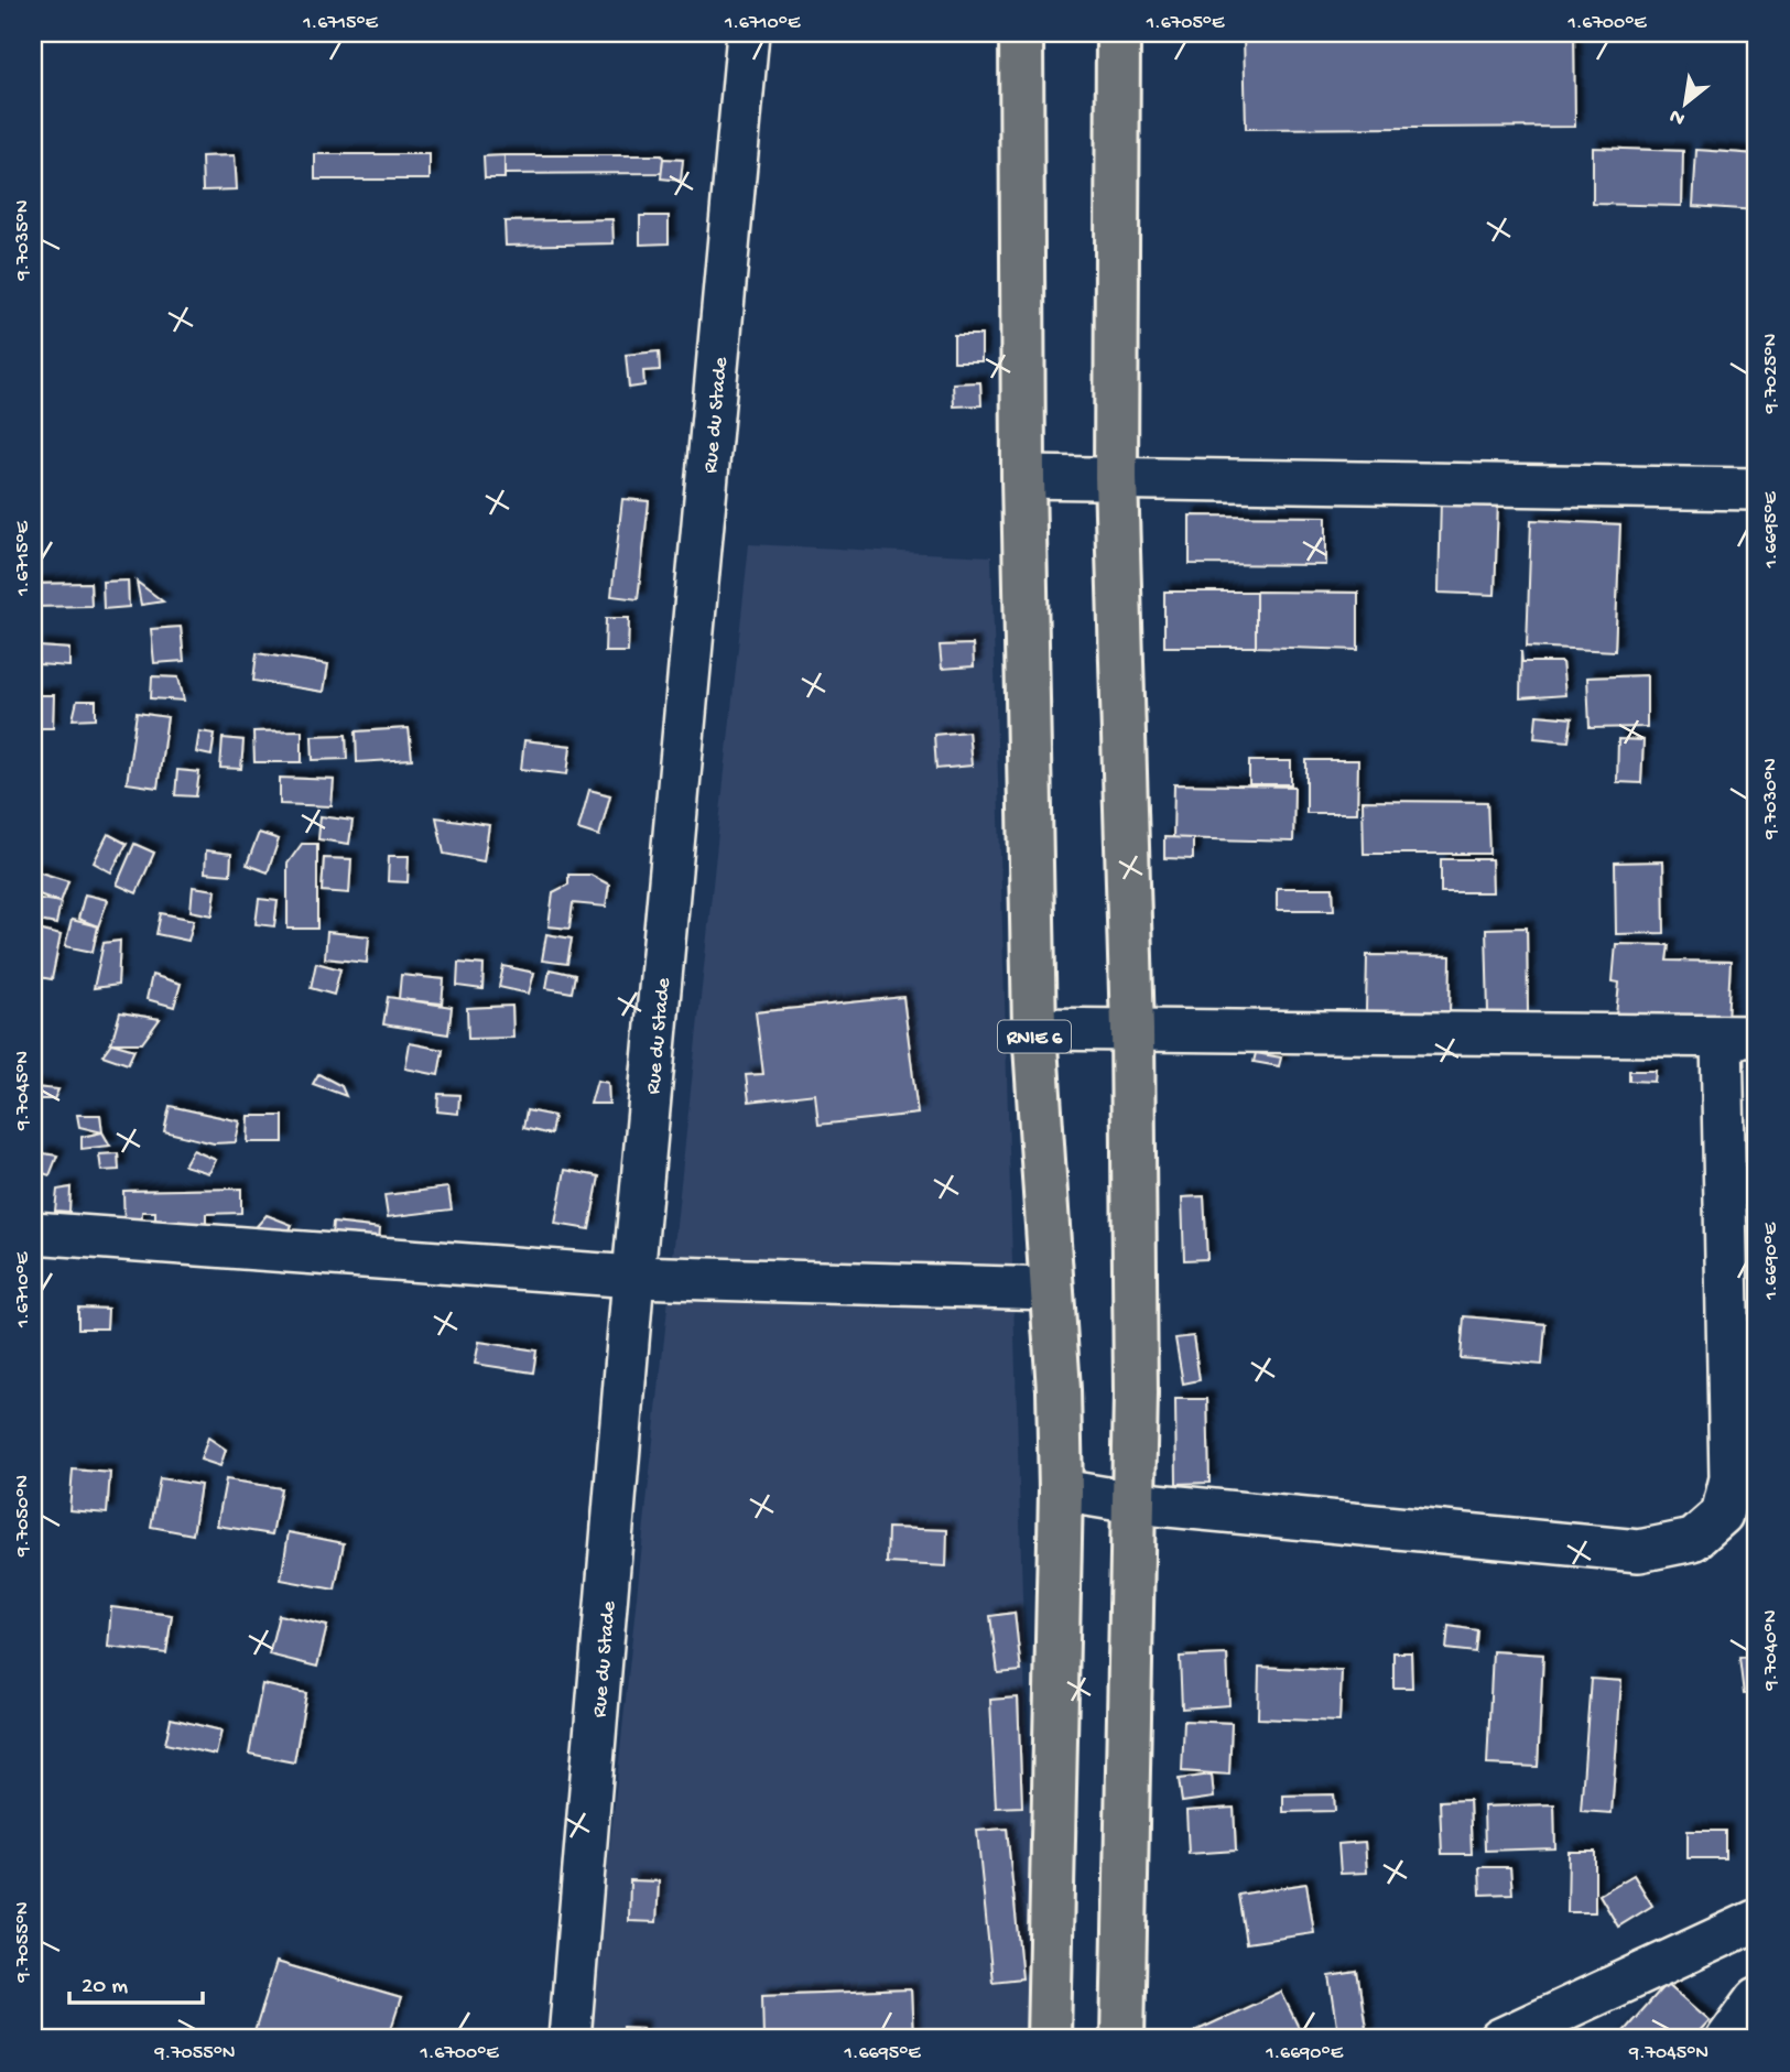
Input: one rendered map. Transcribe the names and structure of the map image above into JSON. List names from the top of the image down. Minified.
{"streets":{"main road":["RNIE 6"],"street":["Rue du Stade"]},"scale_bar":"20 m","north":"bottom left","coordinates":["1.6715°E","1.6710°E","1.6705°E","1.6700°E","9.7035°N","9.7025°N","1.6695°E","9.7030°N","9.7045°N","1.6690°E","9.7050°N","9.7040°N","9.7055°N"]}
